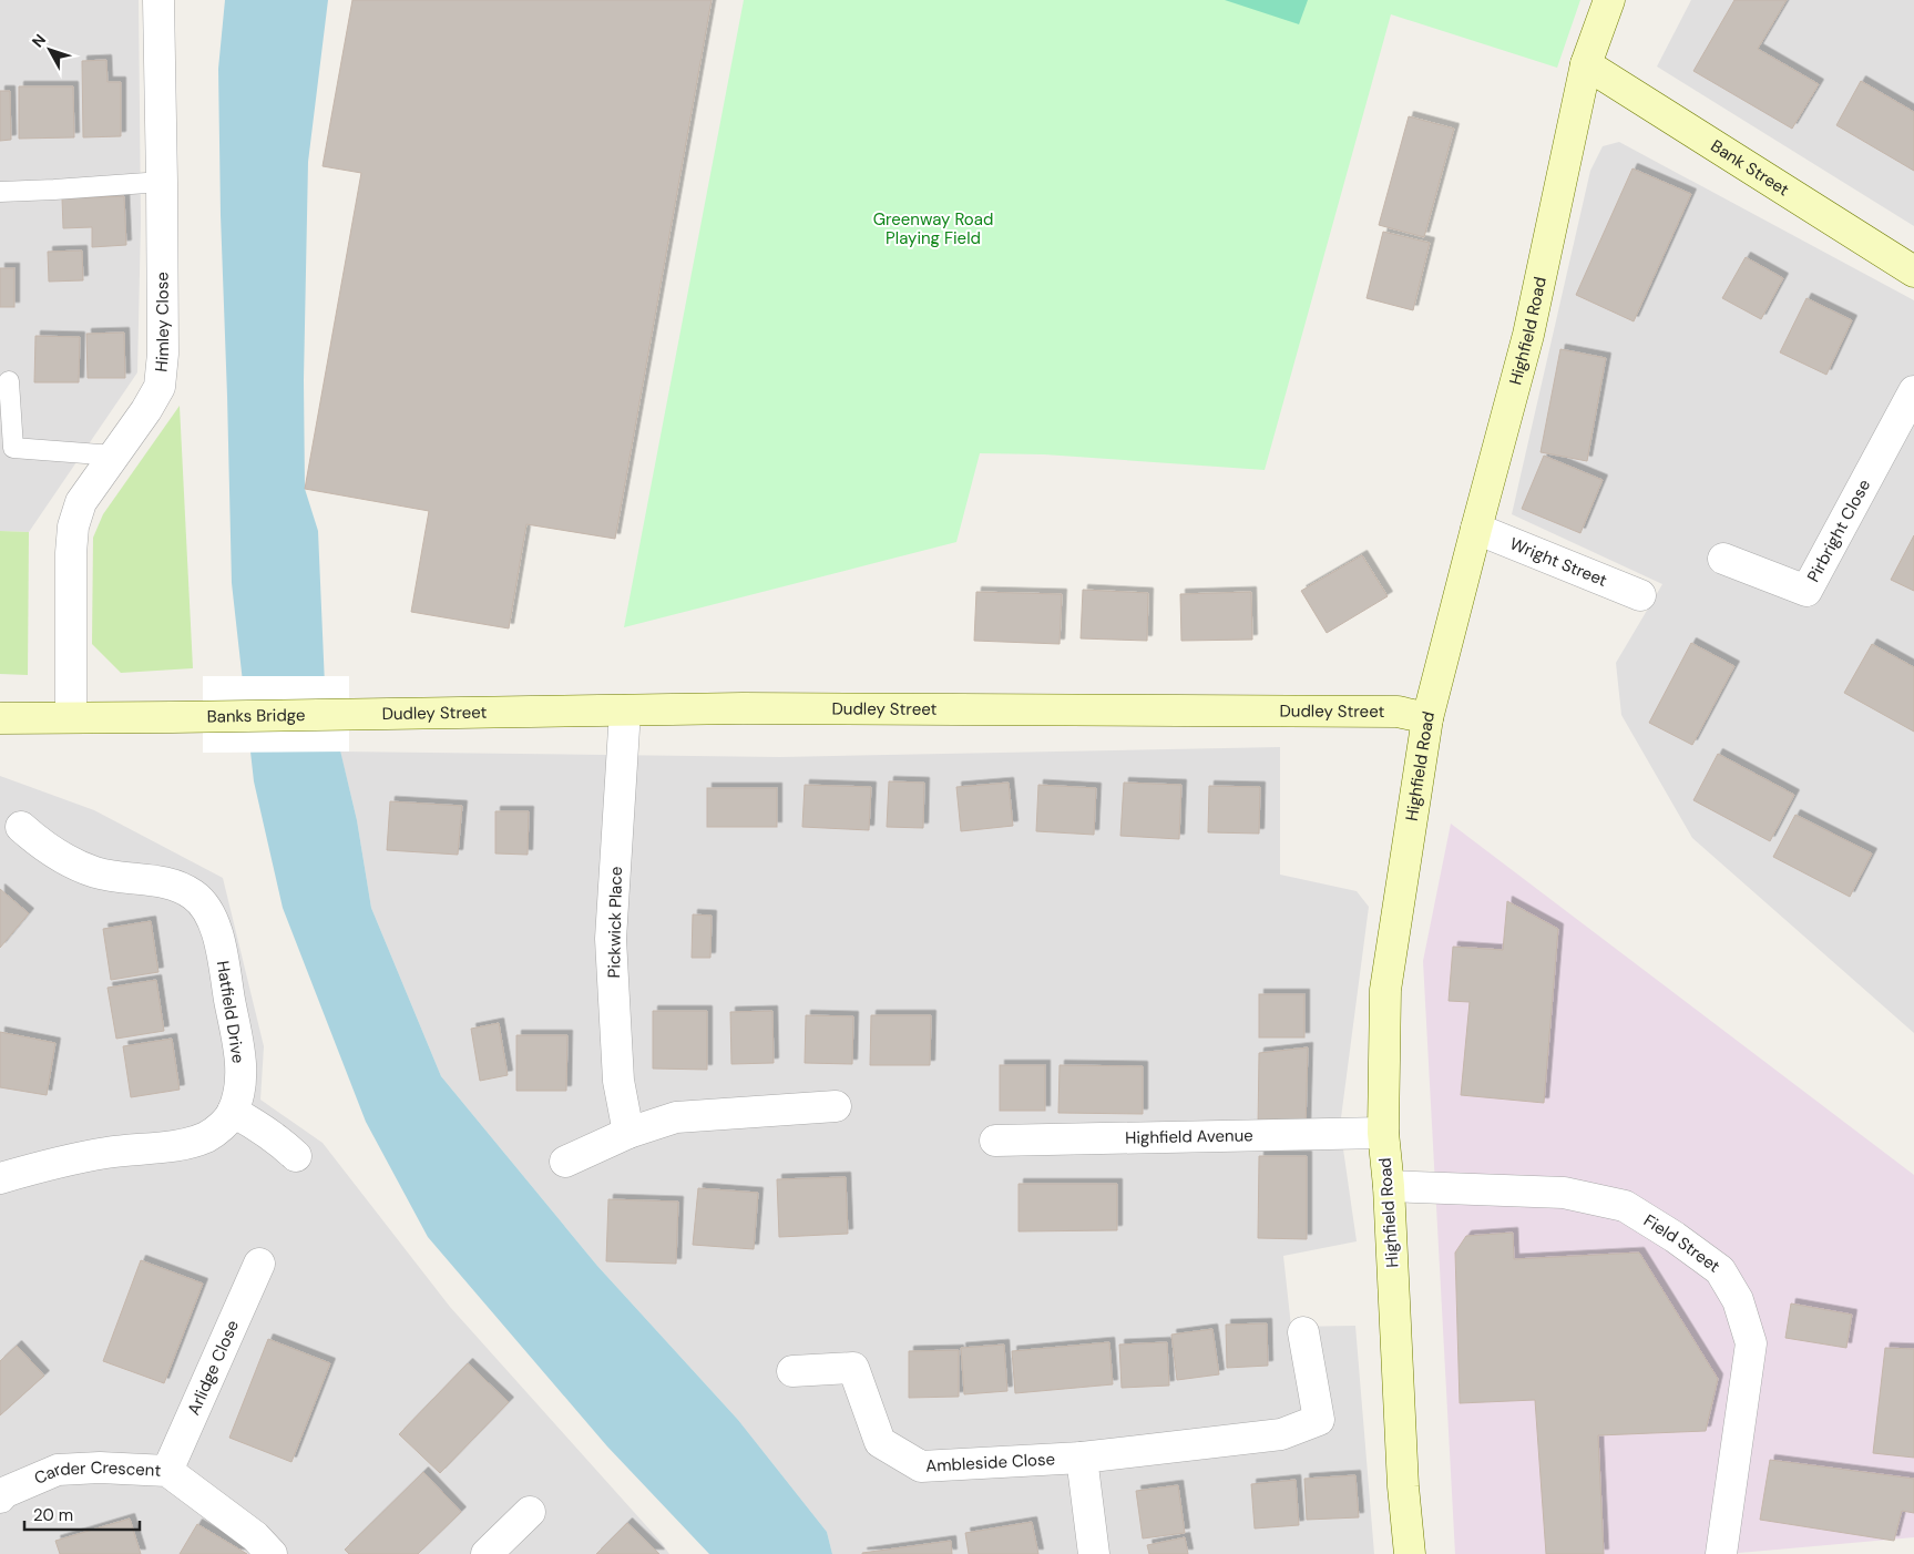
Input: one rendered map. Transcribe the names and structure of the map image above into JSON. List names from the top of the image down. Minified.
{"streets":{"street":["Bank Street","Himley Close","Highfield Road","Pirbright Close","Wright Street","Dudley Street","Banks Bridge","Pickwick Place","Hatfield Drive","Highfield Avenue","Field Street","Arlidge Close","Ambleside Close","Carder Crescent"]},"crossings":[["Bank Street","Highfield Road"],["Himley Close","Banks Bridge"],["Highfield Road","Wright Street"],["Highfield Road","Dudley Street"],["Highfield Road","Highfield Avenue"],["Highfield Road","Field Street"],["Dudley Street","Banks Bridge"],["Dudley Street","Pickwick Place"],["Arlidge Close","Carder Crescent"]],"parks":["Greenway Road Playing Field"],"scale_bar":"20 m","north":"top left"}
